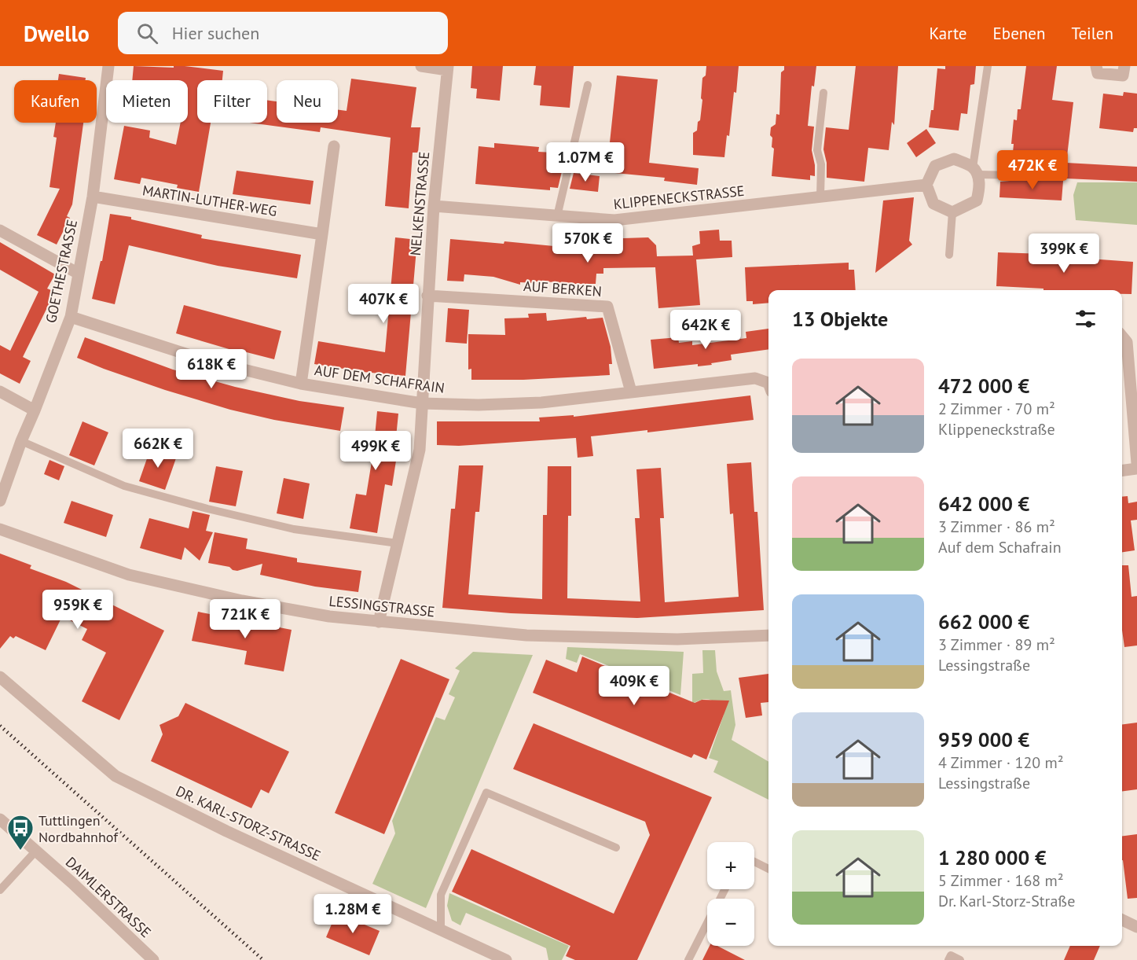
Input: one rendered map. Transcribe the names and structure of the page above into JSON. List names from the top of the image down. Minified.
{"streets":{"street":["KLIPPENECKSTRASSE","MARTIN-LUTHER-WEG","NELKENSTRASSE","GOETHESTRASSE","AUF BERKEN","AUF DEM SCHAFRAIN","LESSINGSTRASSE","DR. KARL-STORZ-STRASSE","DAIMLERSTRASSE"]},"crossings":[["KLIPPENECKSTRASSE","NELKENSTRASSE"],["MARTIN-LUTHER-WEG","GOETHESTRASSE"],["NELKENSTRASSE","AUF BERKEN"],["NELKENSTRASSE","AUF DEM SCHAFRAIN"],["NELKENSTRASSE","LESSINGSTRASSE"],["GOETHESTRASSE","AUF DEM SCHAFRAIN"],["AUF BERKEN","AUF DEM SCHAFRAIN"]],"places":{"bus stop":["Tuttlingen Nordbahnhof"]},"page":{"header":"Dwello","search":"Hier suchen","nav":["Karte","Ebenen","Teilen"],"chip":["Kaufen","Mieten","Filter","Neu"],"price":["1.07M €","472K €","570K €","399K €","407K €","642K €","618K €","662K €","499K €","959K €","721K €","409K €","1.28M €"],"heading":"13 Objekte","list":[{"name":"472 000 €","note":"2 Zimmer · 70 m² · Klippeneckstraße"},{"name":"642 000 €","note":"3 Zimmer · 86 m² · Auf dem Schafrain"},{"name":"662 000 €","note":"3 Zimmer · 89 m² · Lessingstraße"},{"name":"959 000 €","note":"4 Zimmer · 120 m² · Lessingstraße"},{"name":"1 280 000 €","note":"5 Zimmer · 168 m² · Dr. Karl-Storz-Straße"}],"map_buttons":["+","−"]}}
